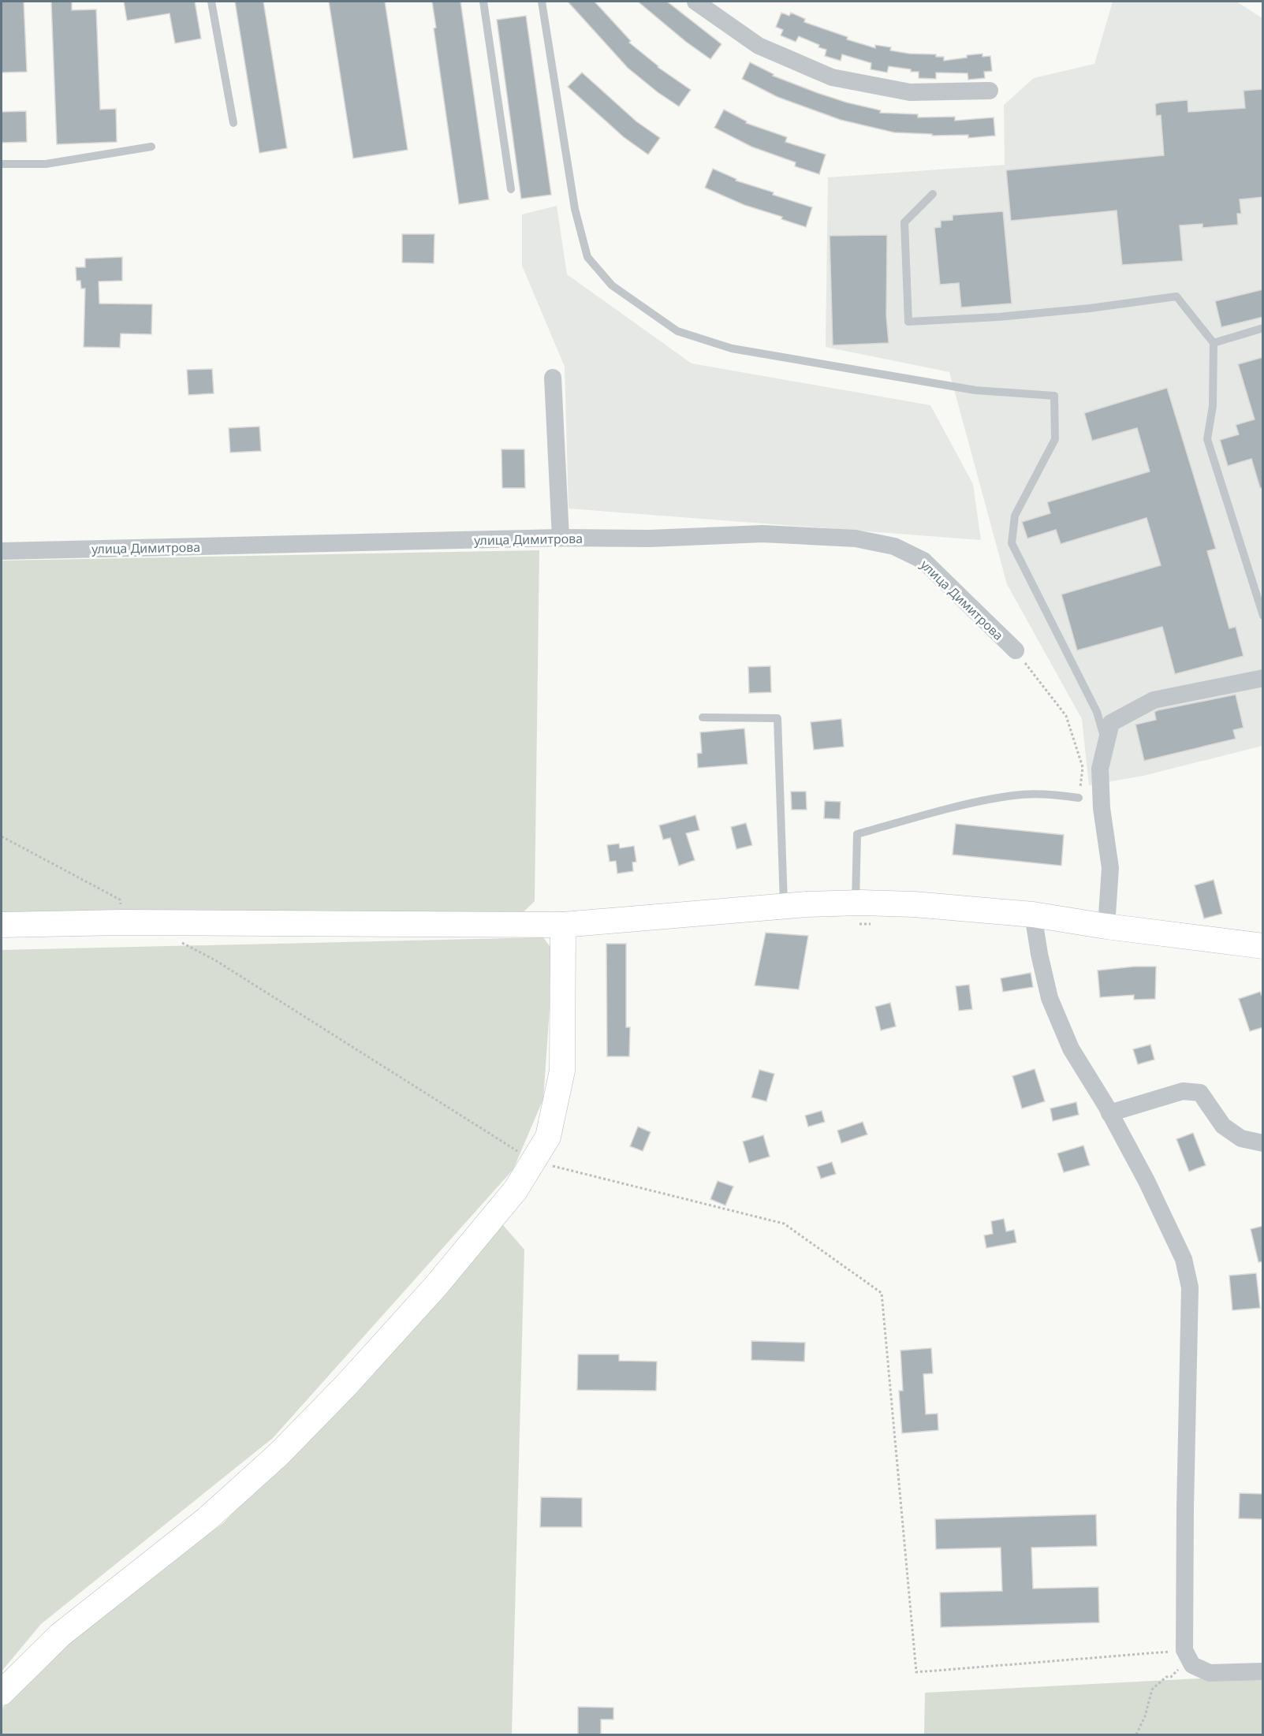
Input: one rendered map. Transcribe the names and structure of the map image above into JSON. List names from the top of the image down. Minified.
{"streets":{"street":["улица Димитрова"]}}
